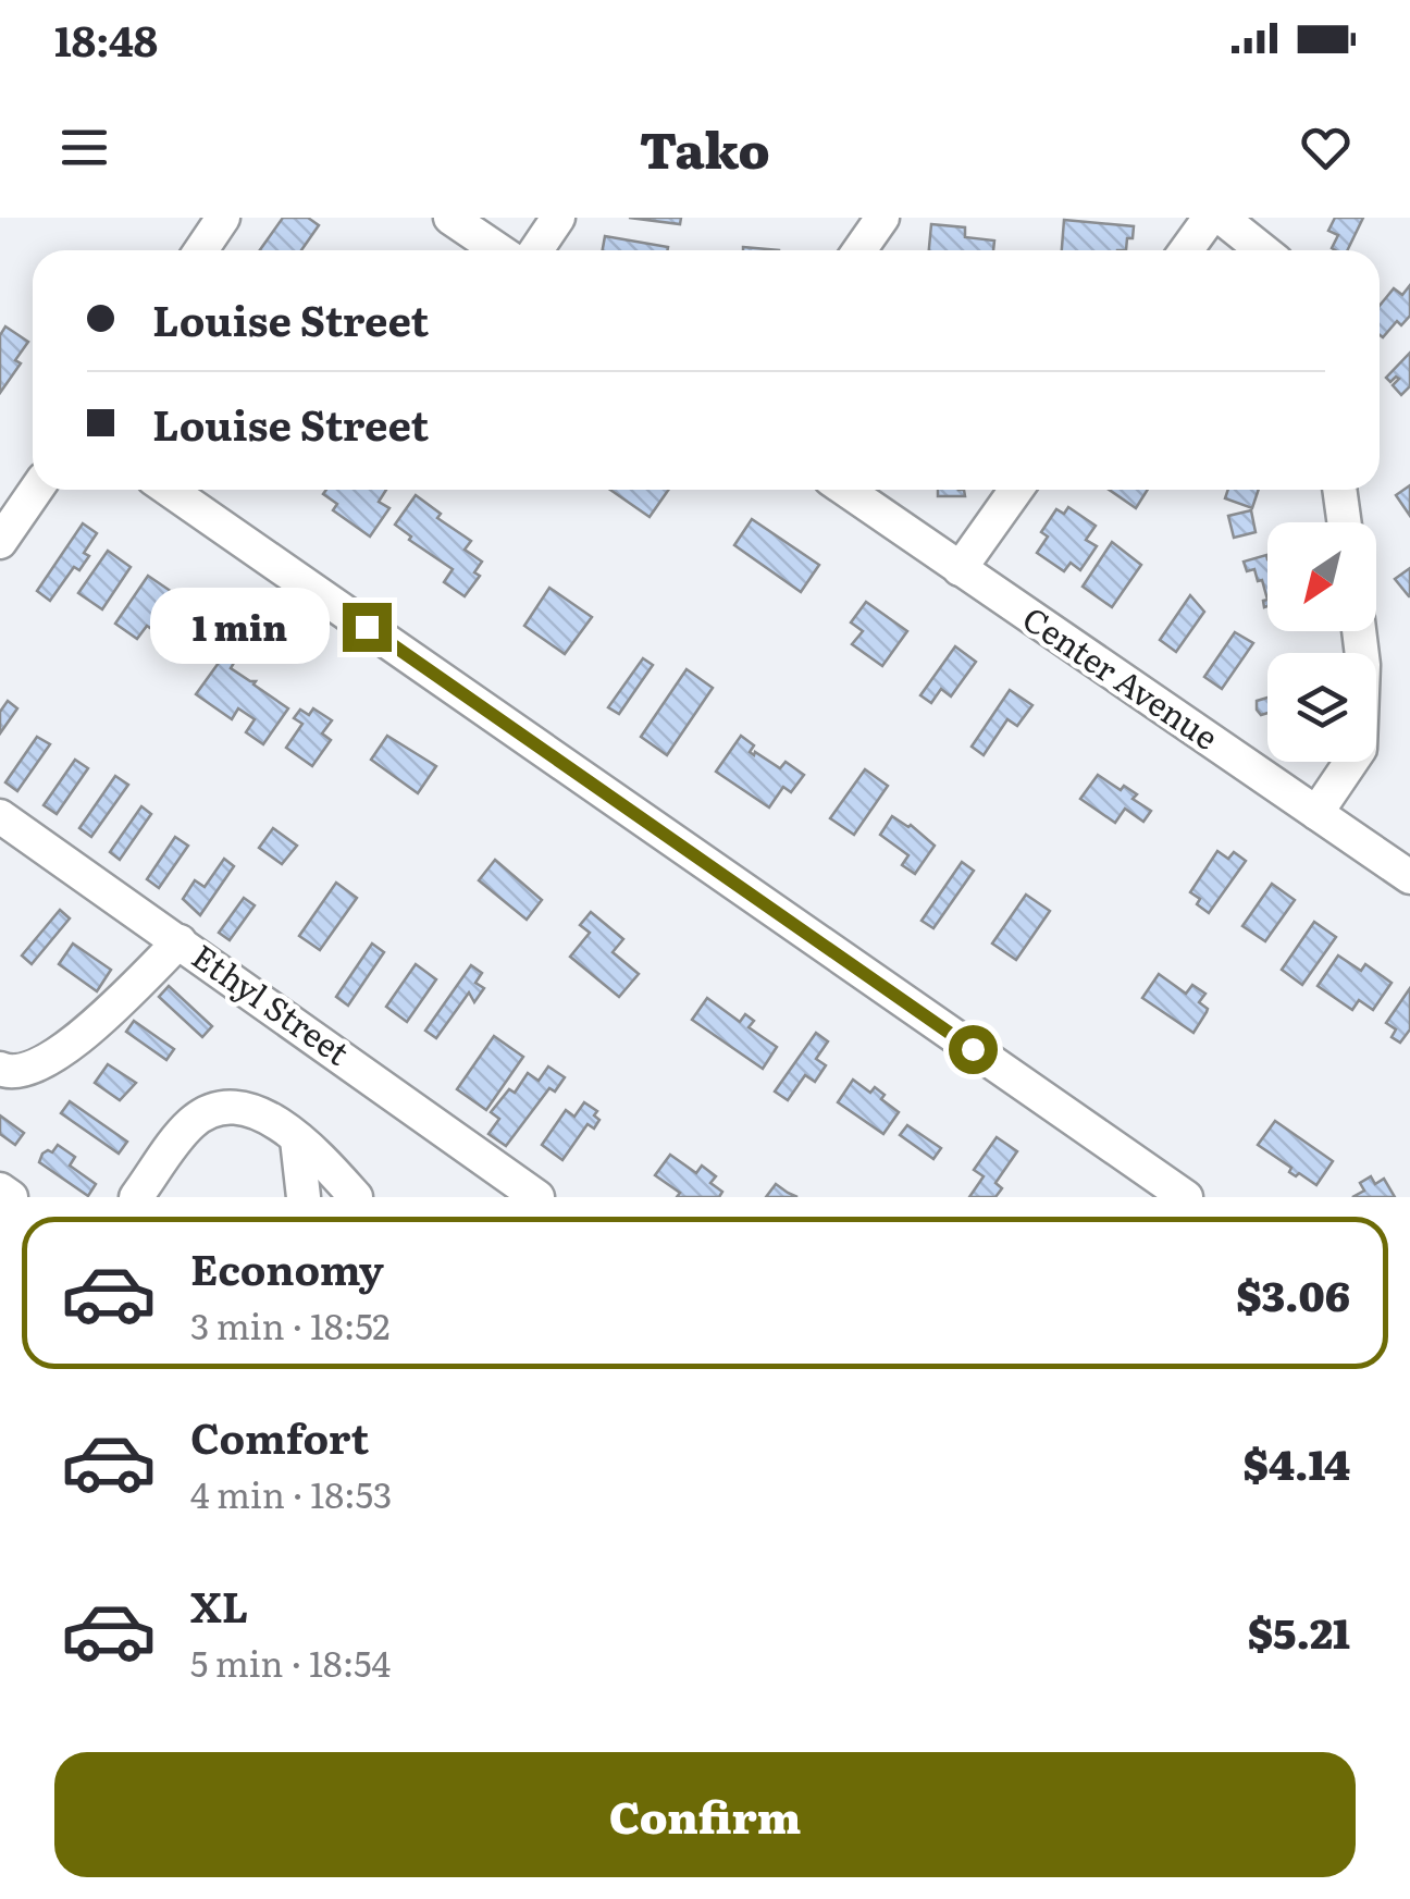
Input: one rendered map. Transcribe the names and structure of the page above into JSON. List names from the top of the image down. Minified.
{"streets":{"street":["Center Avenue","Ethyl Street"]},"north":"bottom left","page":{"status":"18:48","header":"Tako","banner":["Louise Street","Louise Street"],"bubble":"1 min","list":[{"name":"Economy","note":"3 min · 18:52","value":"$3.06"},{"name":"Comfort","note":"4 min · 18:53","value":"$4.14"},{"name":"XL","note":"5 min · 18:54","value":"$5.21"}],"buttons":"Confirm"}}
